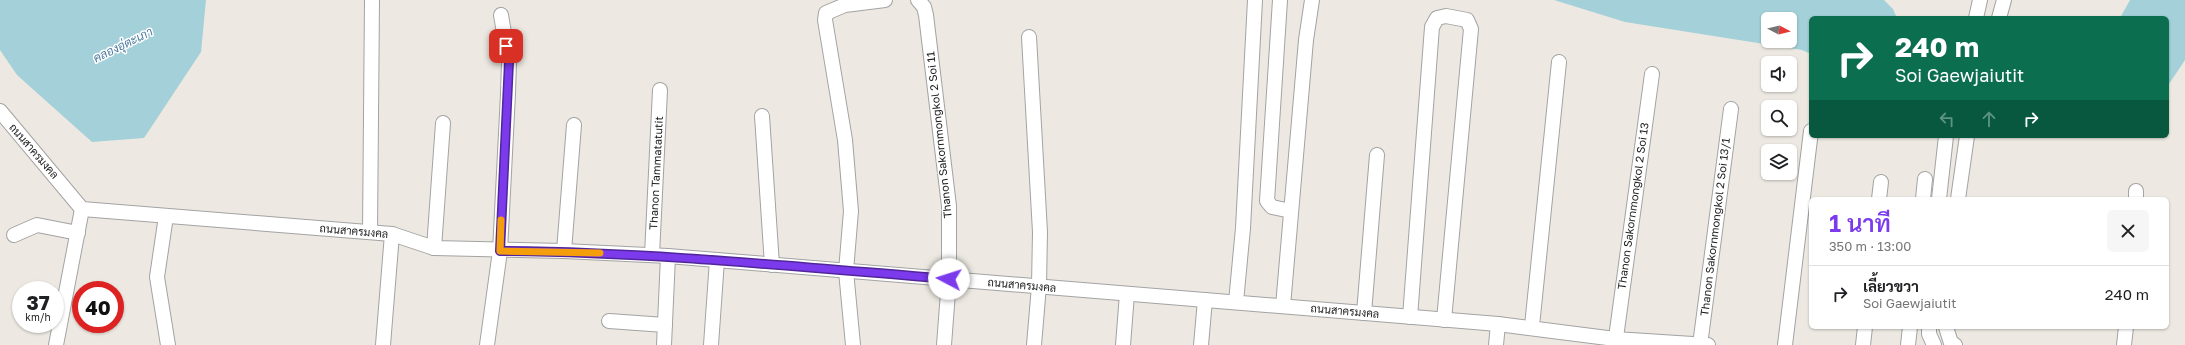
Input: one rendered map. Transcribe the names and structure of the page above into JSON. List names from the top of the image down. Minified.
{"streets":{"street":["Thanon Sakornmongkol 2 Soi 11","ถนนสาครมงคล","Thanon Tammatatutit","Thanon Sakornmongkol 2 Soi 13","Thanon Sakornmongkol 2 Soi 13/1"]},"crossings":[["Thanon Sakornmongkol 2 Soi 11","ถนนสาครมงคล"],["ถนนสาครมงคล","Thanon Tammatatutit"],["ถนนสาครมงคล","Thanon Sakornmongkol 2 Soi 13"],["ถนนสาครมงคล","Thanon Sakornmongkol 2 Soi 13/1"]],"water":["คลองอุ่ตะเภา"],"north":"right","page":{"turn":["240 m","Soi Gaewjaiutit"],"heading":["1 นาที","350 m · 13:00"],"list":[{"name":"เลี้ยวขวา","note":"Soi Gaewjaiutit","value":"240 m"}],"speed":"37 km/h","limit":"40"}}
